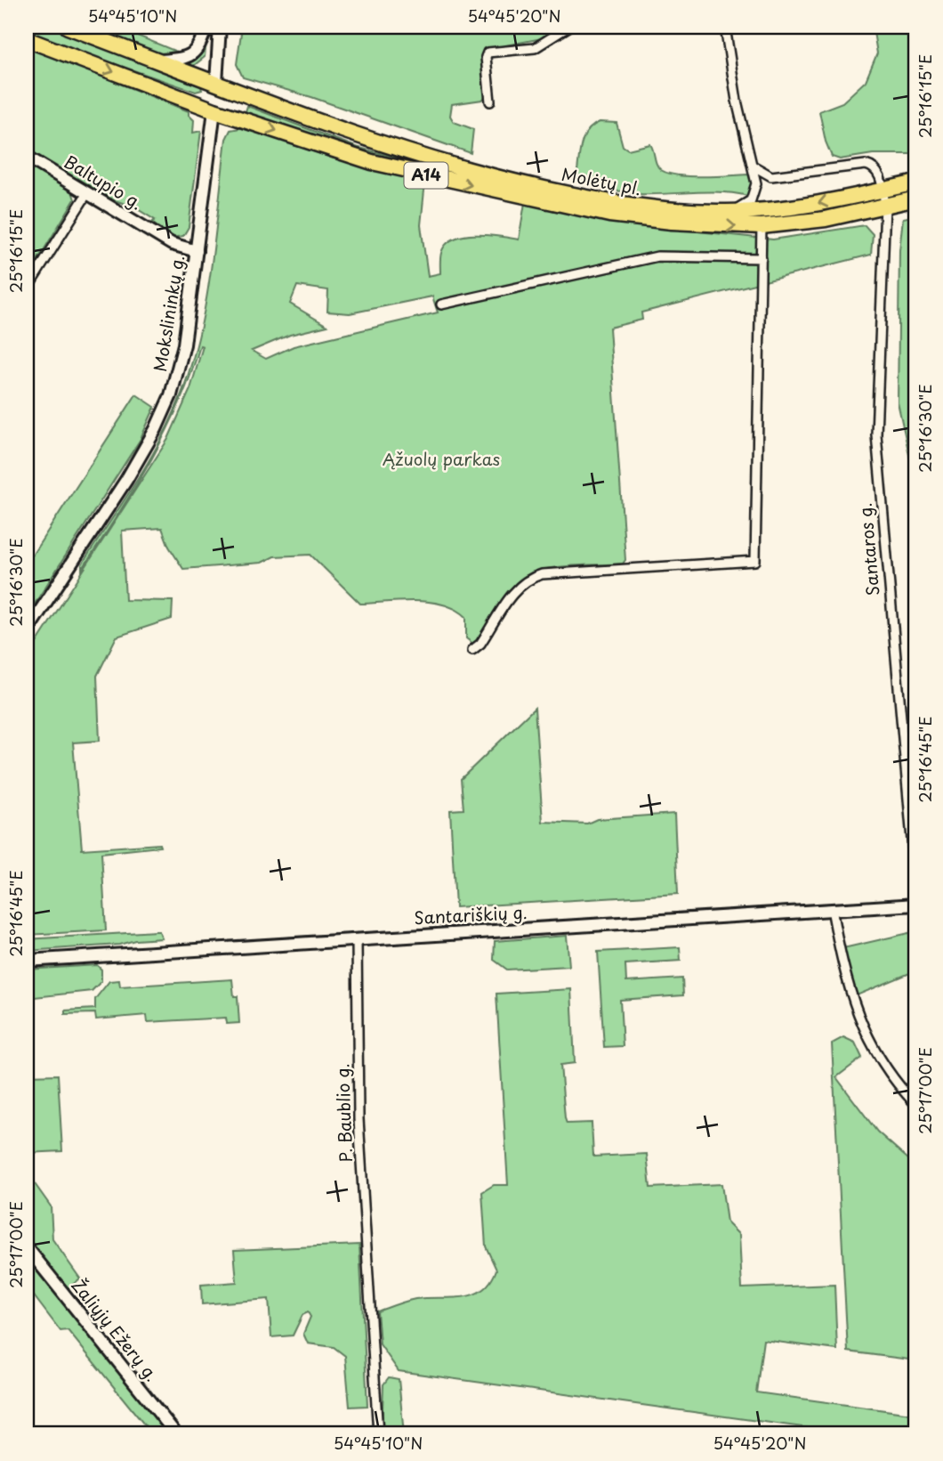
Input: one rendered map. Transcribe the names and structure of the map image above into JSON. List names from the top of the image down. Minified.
{"streets":{"highway":["A14","Molėtų pl."],"main road":["Baltupio g.","Mokslininkų g.","Santariškių g.","Žaliųjų Ežerų g."],"street":["Santaros g.","P. Baublio g."]},"crossings":[["A14","Molėtų pl."],["A14","Mokslininkų g."],["Molėtų pl.","Mokslininkų g."],["Molėtų pl.","Santaros g."],["Baltupio g.","Mokslininkų g."],["Santariškių g.","P. Baublio g."]],"parks":["Ąžuolų parkas"],"coordinates":["54°45'10\"N","54°45'20\"N","25°16'15\"E","25°16'30\"E","25°16'45\"E","25°17'00\"E"]}
